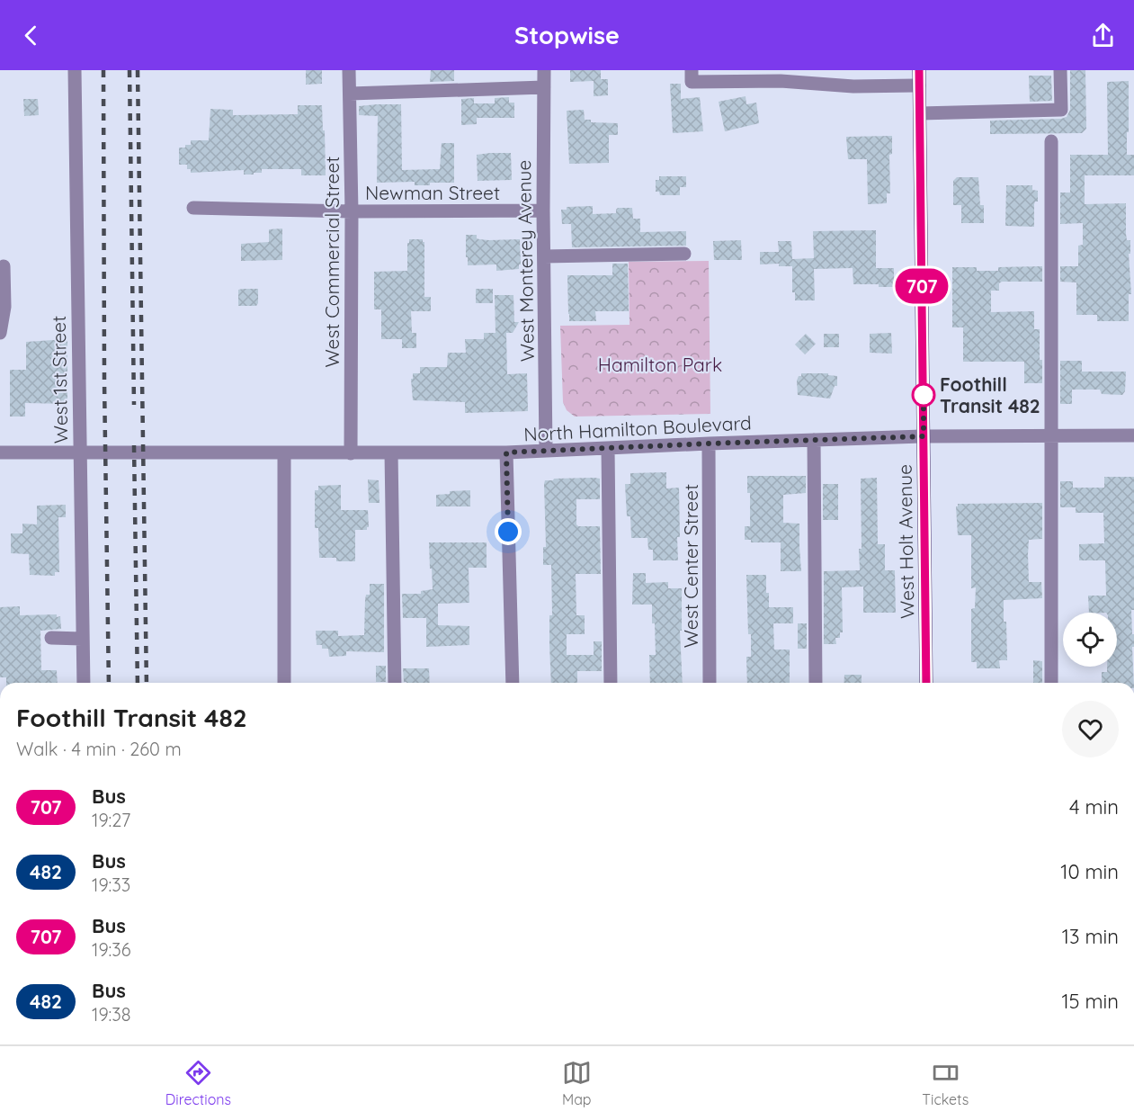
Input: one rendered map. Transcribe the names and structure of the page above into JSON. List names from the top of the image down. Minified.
{"streets":{"main road":["West Holt Avenue"],"street":["Newman Street","West Monterey Avenue","West Commercial Street","West 1st Street","North Hamilton Boulevard","West Center Street"]},"crossings":[["Newman Street","West Monterey Avenue"],["Newman Street","West Commercial Street"],["West Monterey Avenue","North Hamilton Boulevard"],["West Commercial Street","North Hamilton Boulevard"],["West 1st Street","North Hamilton Boulevard"],["North Hamilton Boulevard","West Holt Avenue"],["North Hamilton Boulevard","West Center Street"]],"parks":["Hamilton Park"],"places":["Foothill Transit 482"],"lines":["bus line 707"],"page":{"header":"Stopwise","on_map":"707","heading":["Foothill Transit 482","Walk · 4 min · 260 m"],"list":[{"mark":"707","name":"Bus","note":"19:27","value":"4 min"},{"mark":"482","name":"Bus","note":"19:33","value":"10 min"},{"mark":"707","name":"Bus","note":"19:36","value":"13 min"},{"mark":"482","name":"Bus","note":"19:38","value":"15 min"}],"tabs":["Directions","Map","Tickets"]}}
